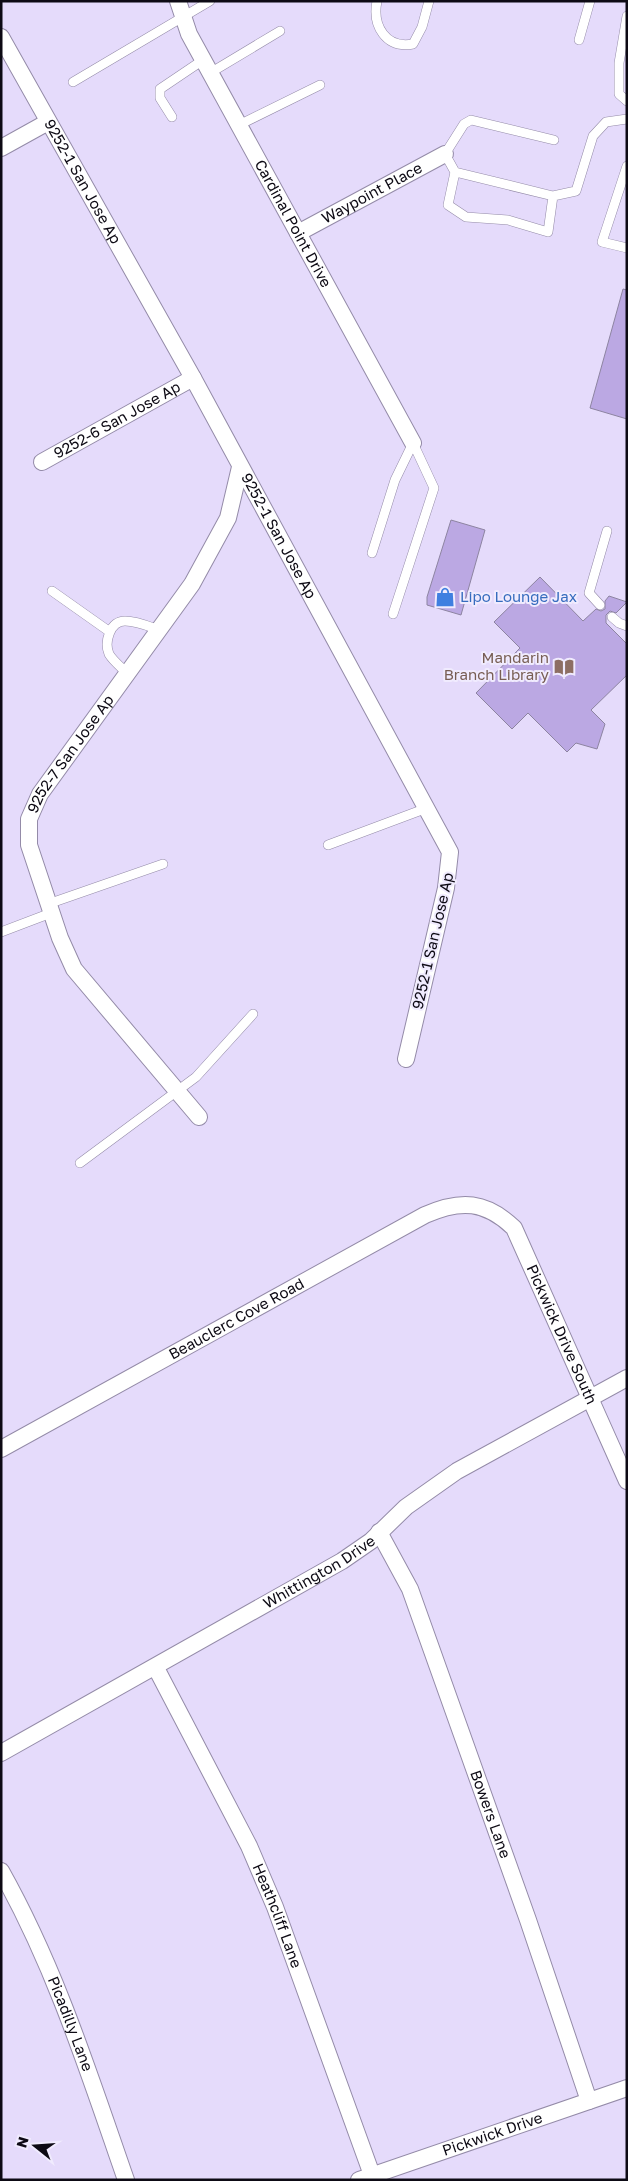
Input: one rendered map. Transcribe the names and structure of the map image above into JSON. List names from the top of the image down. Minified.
{"streets":{"street":["9252-1 San Jose Ap","Waypoint Place","Cardinal Point Drive","9252-6 San Jose Ap","9252-7 San Jose Ap","Beauclerc Cove Road","Pickwick Drive South","Whittington Drive","Bowers Lane","Heathcliff Lane","Picadilly Lane","Pickwick Drive"]},"crossings":[["9252-1 San Jose Ap","9252-6 San Jose Ap"],["9252-1 San Jose Ap","9252-7 San Jose Ap"],["Waypoint Place","Cardinal Point Drive"],["Beauclerc Cove Road","Pickwick Drive South"],["Pickwick Drive South","Whittington Drive"],["Whittington Drive","Bowers Lane"],["Whittington Drive","Heathcliff Lane"],["Bowers Lane","Pickwick Drive"],["Heathcliff Lane","Pickwick Drive"]],"places":{"shop":["Lipo Lounge Jax"],"library":["Mandarin Branch Library"]},"north":"left"}
